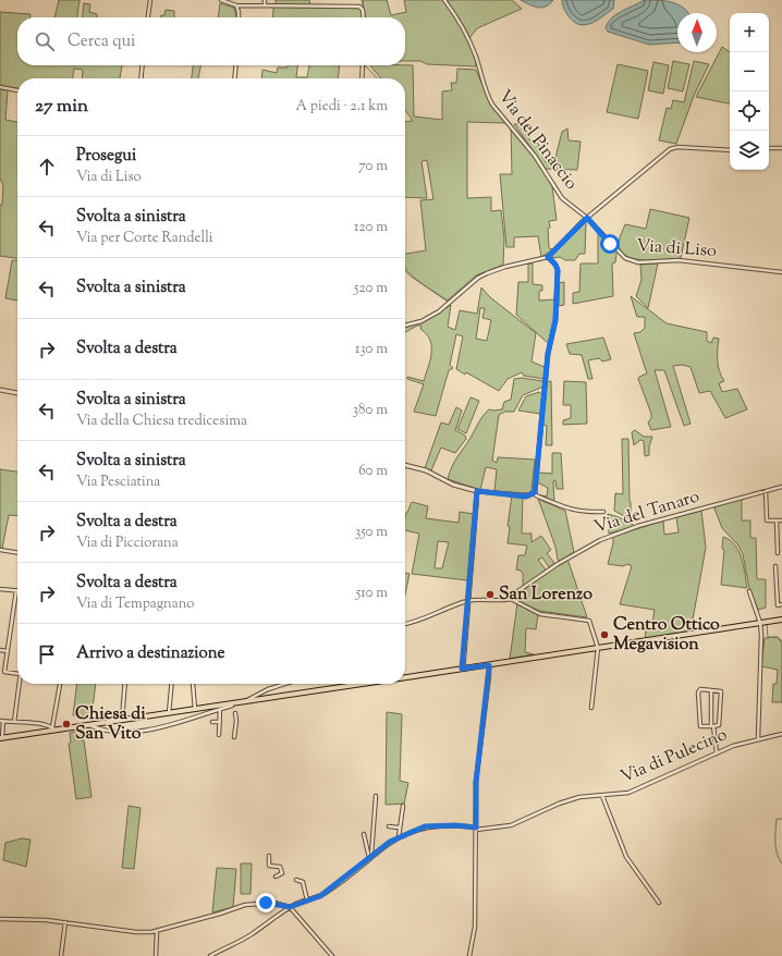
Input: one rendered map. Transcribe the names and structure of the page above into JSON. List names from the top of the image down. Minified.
{"streets":{"street":["Via del Pinaccio","Via di Liso","Via del Tanaro","Via di Pulecino"]},"crossings":[["Via del Pinaccio","Via di Liso"]],"places":["San Lorenzo","Centro Ottico Megavision","Chiesa di San Vito"],"north":"top","page":{"map_buttons":["+","−"],"search":"Cerca qui","heading":["27 min","A piedi · 2.1 km"],"list":[["Prosegui","Via di Liso","70 m"],["Svolta a sinistra","Via per Corte Randelli","120 m"],["Svolta a sinistra","520 m"],["Svolta a destra","130 m"],["Svolta a sinistra","Via della Chiesa tredicesima","380 m"],["Svolta a sinistra","Via Pesciatina","60 m"],["Svolta a destra","Via di Picciorana","350 m"],["Svolta a destra","Via di Tempagnano","510 m"],"Arrivo a destinazione"]}}
